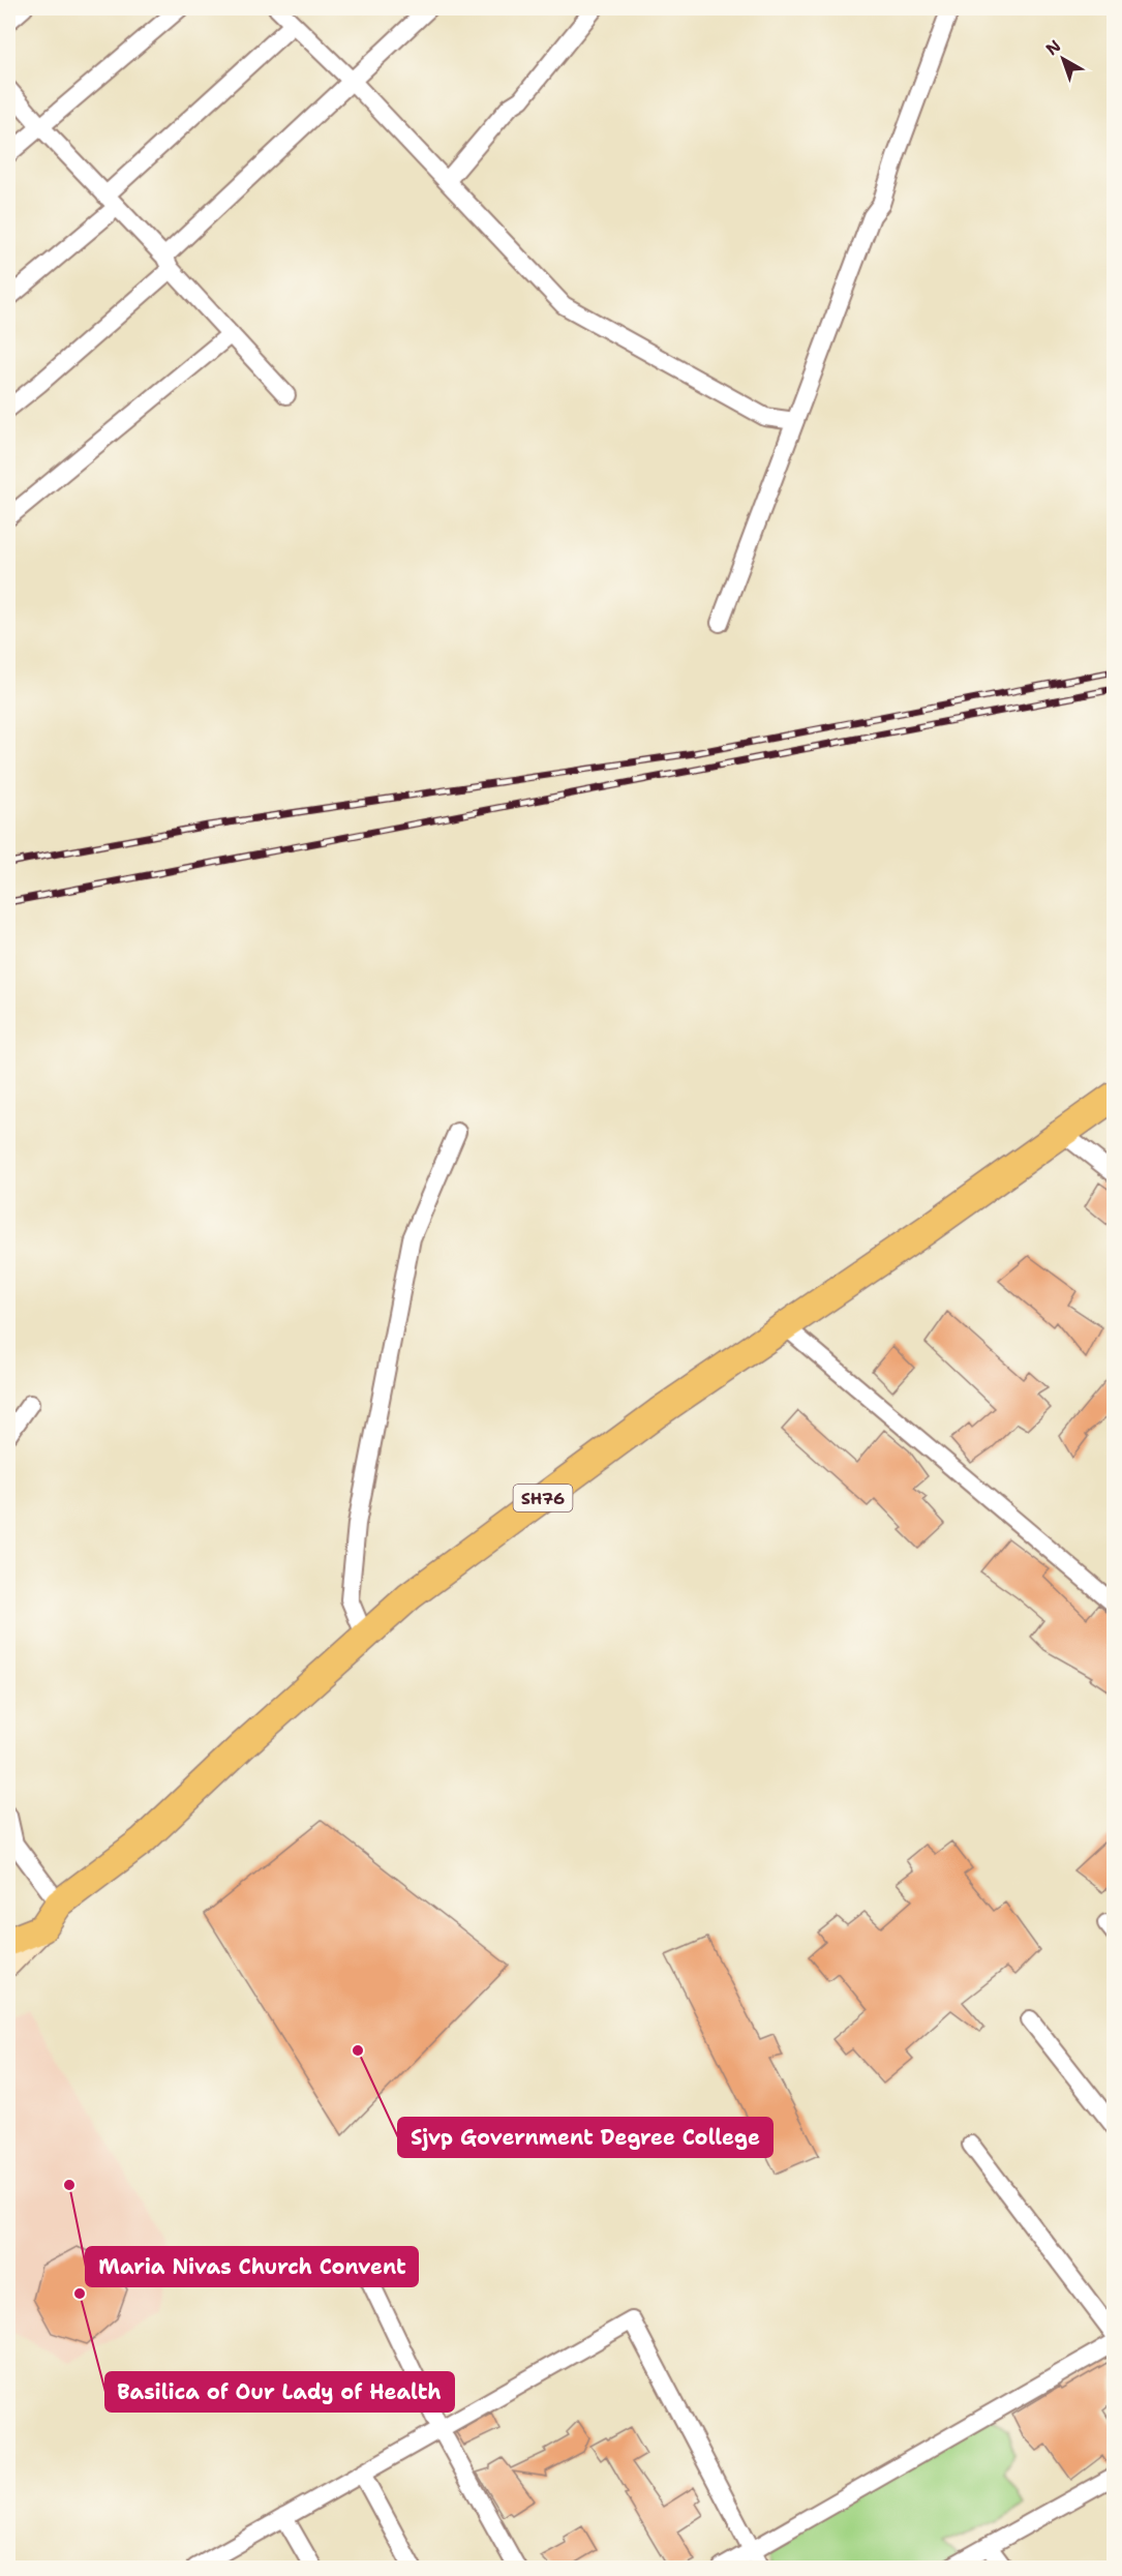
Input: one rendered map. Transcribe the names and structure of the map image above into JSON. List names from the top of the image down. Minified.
{"streets":{"main road":["SH76"]},"places":["Sjvp Government Degree College","Maria Nivas Church Convent","Basilica of Our Lady of Health"],"north":"top left"}
